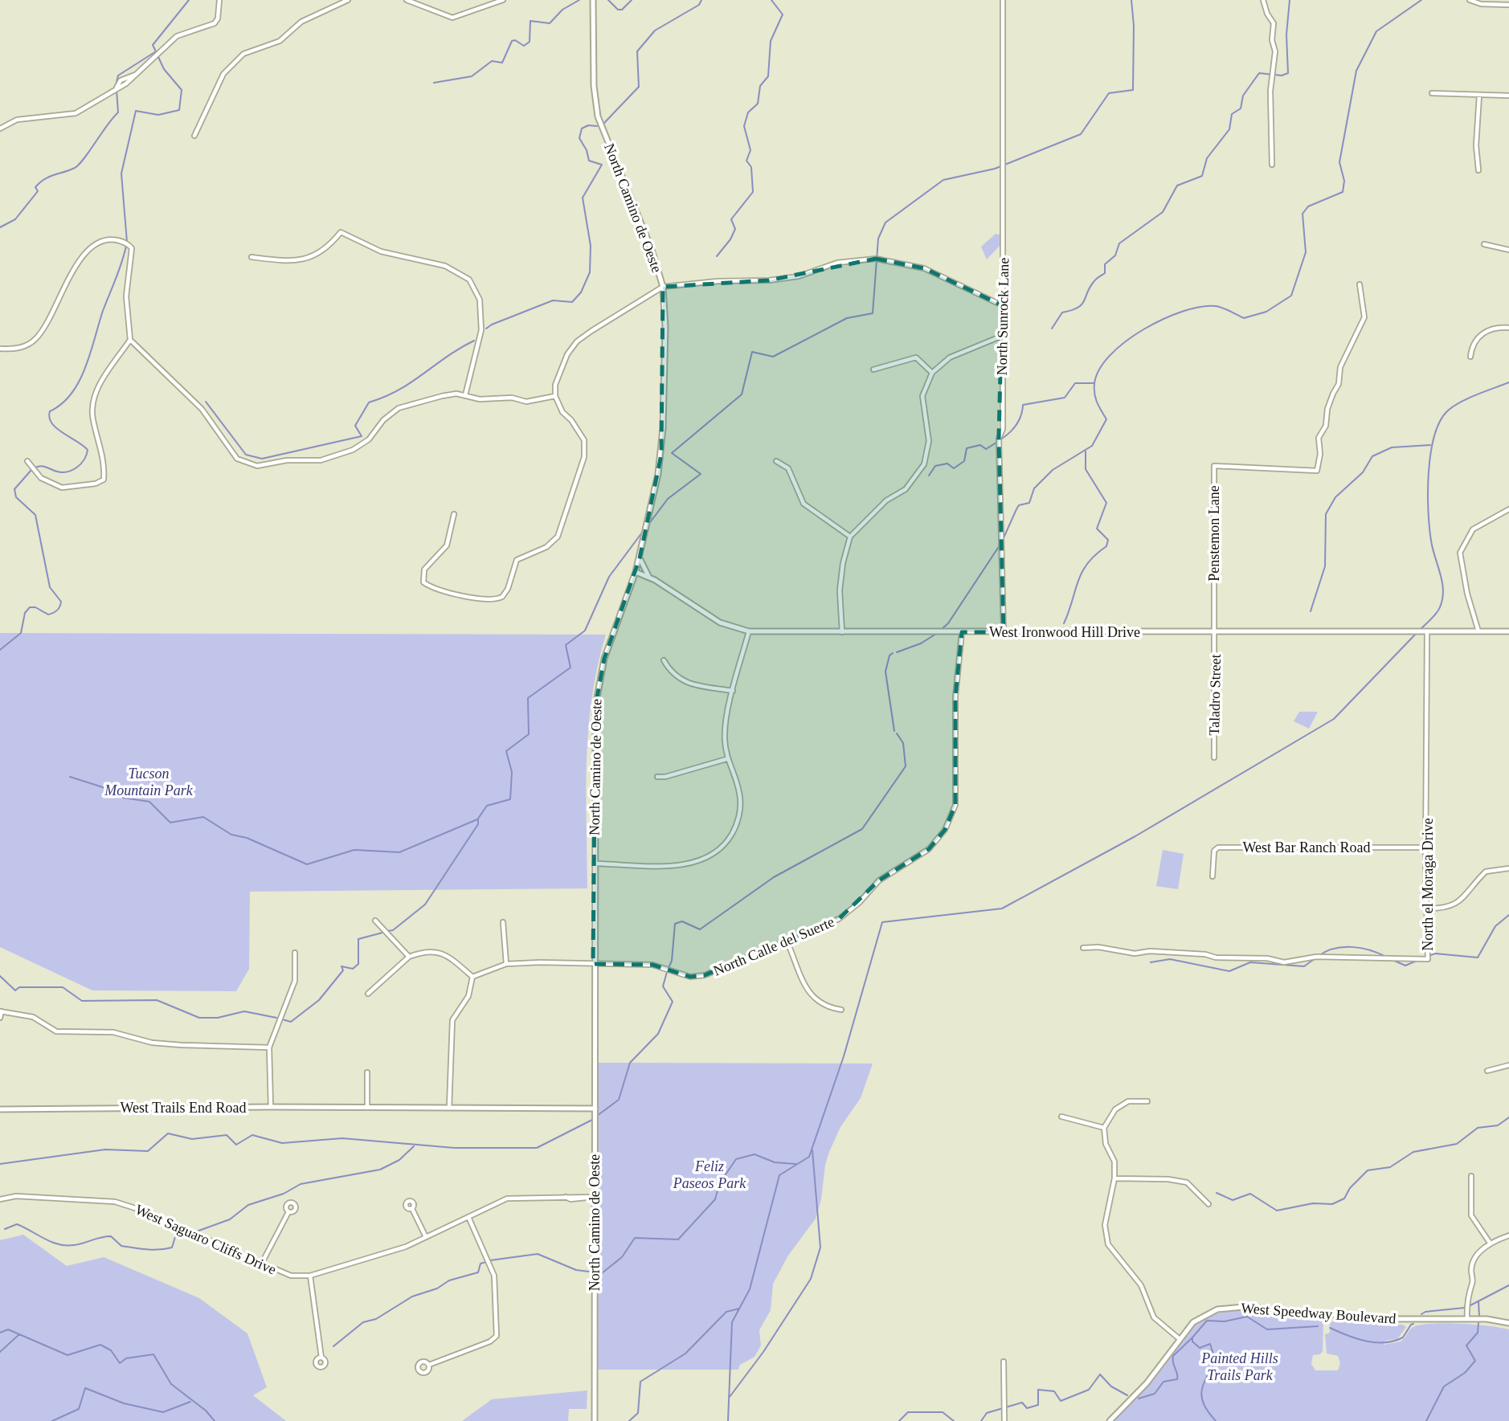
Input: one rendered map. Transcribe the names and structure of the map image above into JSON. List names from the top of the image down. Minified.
{"streets":{"street":["North Camino de Oeste","North Sunrock Lane","Penstemon Lane","West Ironwood Hill Drive","Taladro Street","West Bar Ranch Road","North el Moraga Drive","North Calle del Suerte","West Trails End Road","West Saguaro Cliffs Drive","West Speedway Boulevard"]},"crossings":[["North Camino de Oeste","West Ironwood Hill Drive"],["North Camino de Oeste","North Calle del Suerte"],["North Camino de Oeste","West Trails End Road"],["North Camino de Oeste","West Saguaro Cliffs Drive"],["North Sunrock Lane","West Ironwood Hill Drive"],["Penstemon Lane","West Ironwood Hill Drive"],["Penstemon Lane","Taladro Street"],["West Ironwood Hill Drive","Taladro Street"],["West Ironwood Hill Drive","North el Moraga Drive"],["West Ironwood Hill Drive","North Calle del Suerte"],["West Bar Ranch Road","North el Moraga Drive"]],"parks":["Tucson Mountain Park","Feliz Paseos Park","Painted Hills Trails Park"]}
